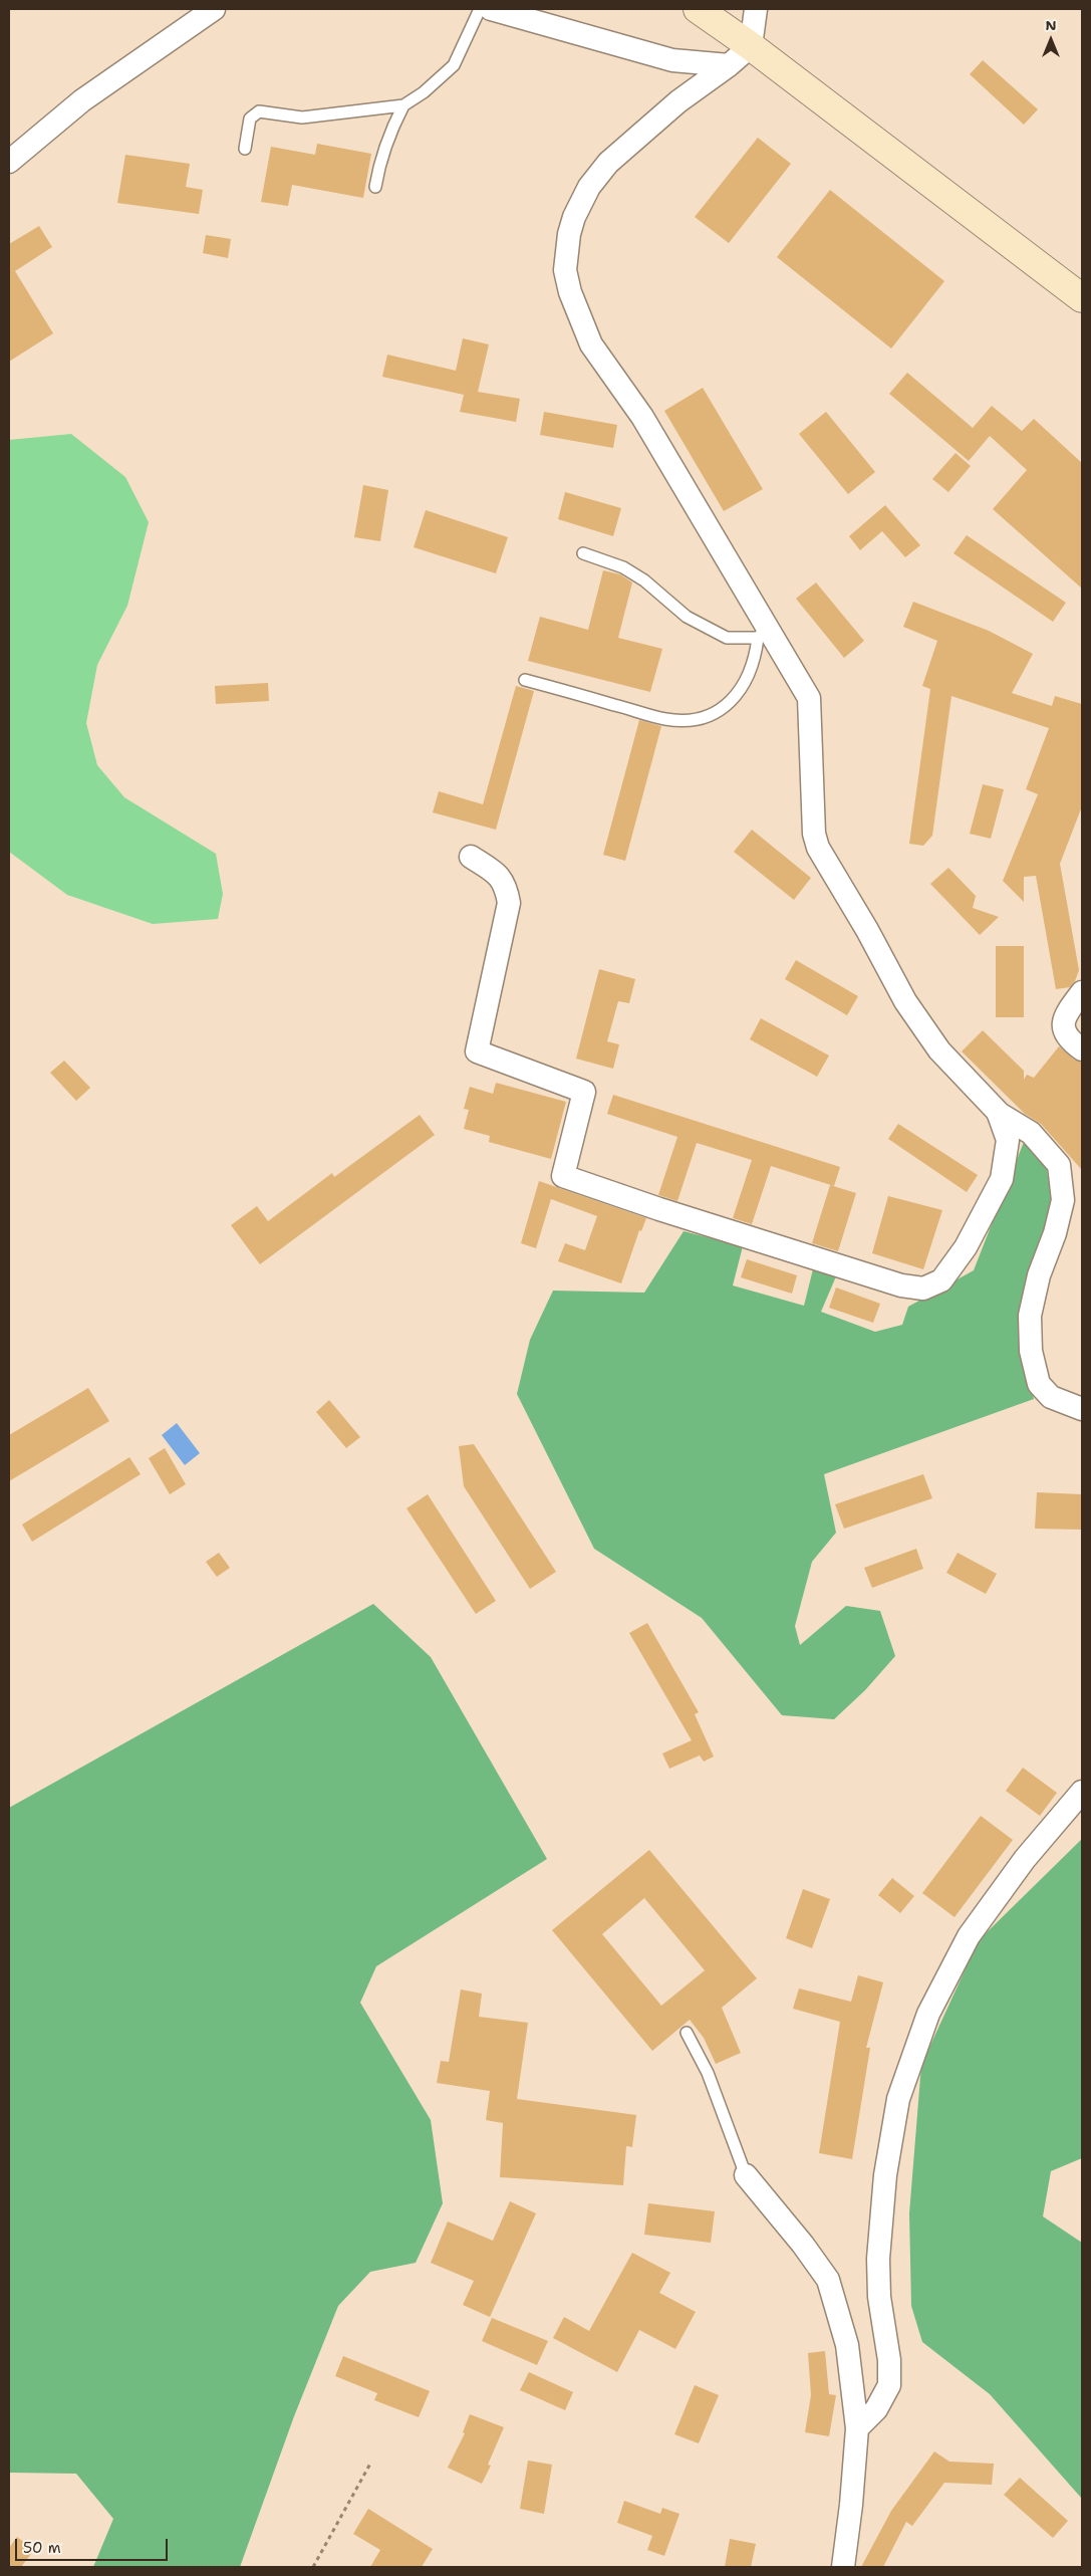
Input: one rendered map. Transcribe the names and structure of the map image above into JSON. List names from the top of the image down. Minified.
{"scale_bar":"50 m","north":"top"}
